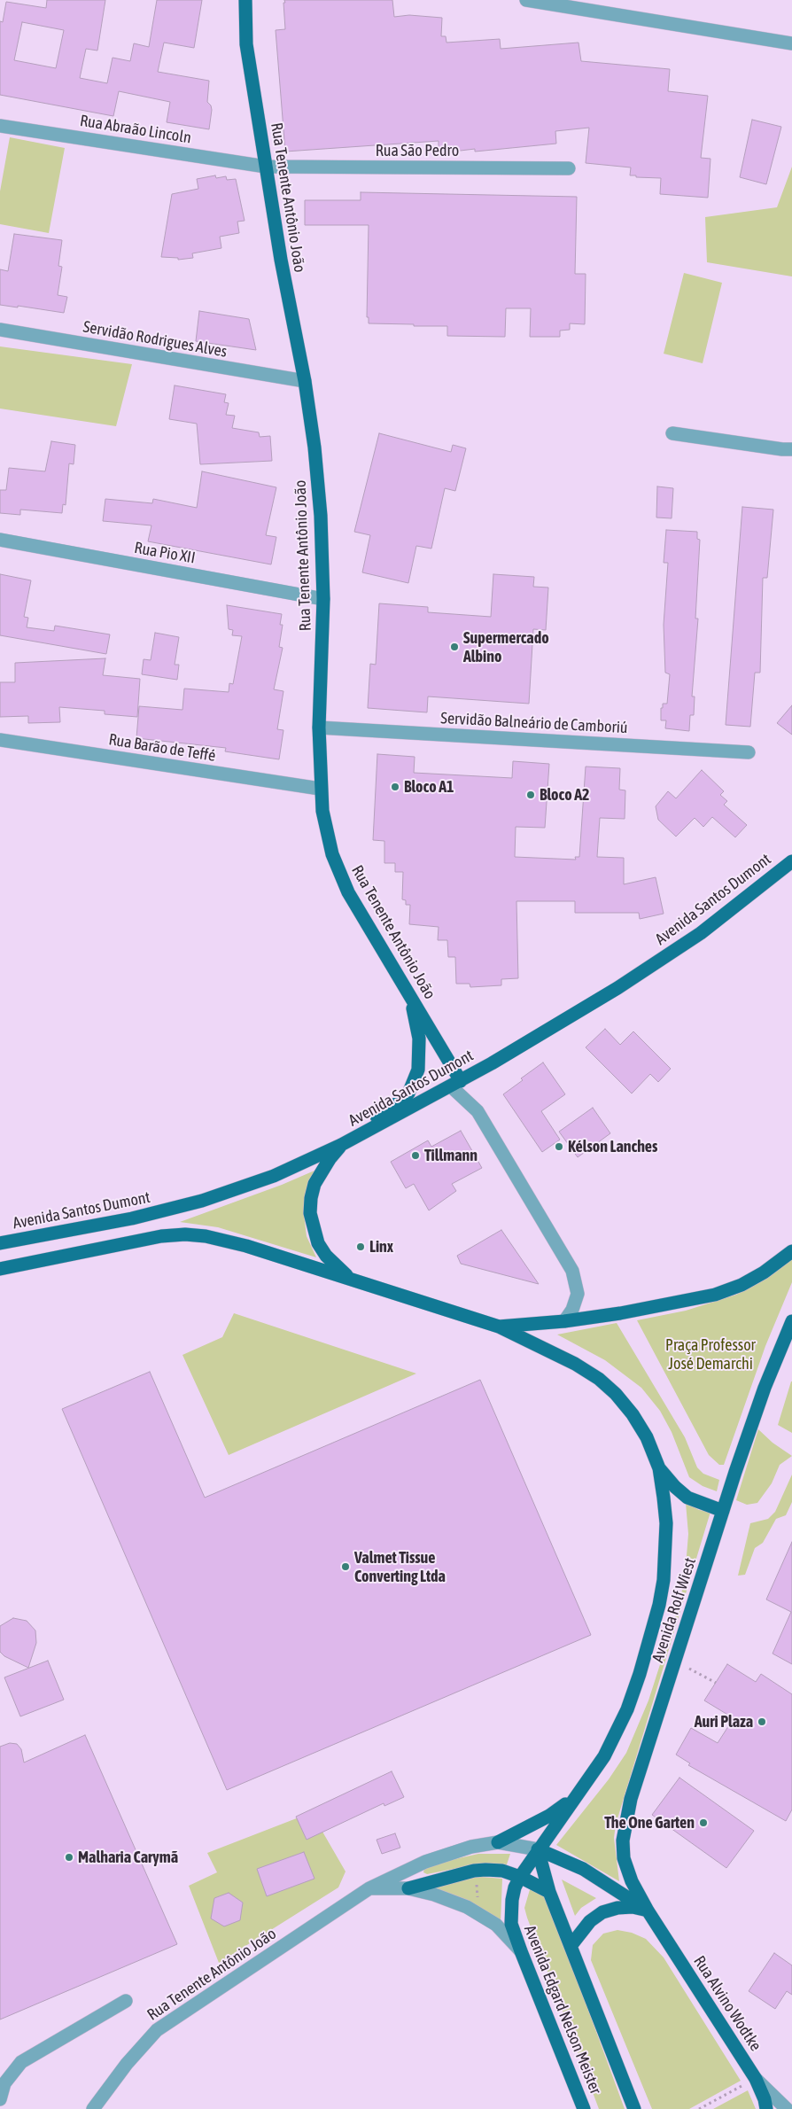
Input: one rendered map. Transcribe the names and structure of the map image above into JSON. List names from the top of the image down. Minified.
{"streets":{"main road":["Rua Tenente Antônio João","Avenida Santos Dumont","Avenida Rolf Wiest","Rua Alvino Wodtke","Avenida Edgard Nelson Meister"],"street":["Rua Abraão Lincoln","Rua São Pedro","Servidão Rodrigues Alves","Rua Pio XII","Servidão Balneário de Camboriú","Rua Barão de Teffé"]},"crossings":[["Rua Abraão Lincoln","Rua São Pedro"],["Rua Abraão Lincoln","Rua Tenente Antônio João"],["Rua São Pedro","Rua Tenente Antônio João"],["Rua Tenente Antônio João","Servidão Rodrigues Alves"],["Rua Tenente Antônio João","Rua Pio XII"],["Rua Tenente Antônio João","Servidão Balneário de Camboriú"],["Rua Tenente Antônio João","Rua Barão de Teffé"],["Rua Tenente Antônio João","Avenida Santos Dumont"],["Rua Tenente Antônio João","Avenida Edgard Nelson Meister"],["Avenida Rolf Wiest","Rua Alvino Wodtke"]],"parks":["Praça Professor José Demarchi"],"places":["Supermercado Albino","Bloco A1","Bloco A2","Kélson Lanches","Tillmann","Linx","Valmet Tissue Converting Ltda","Auri Plaza","The One Garten","Malharia Carymã"]}
